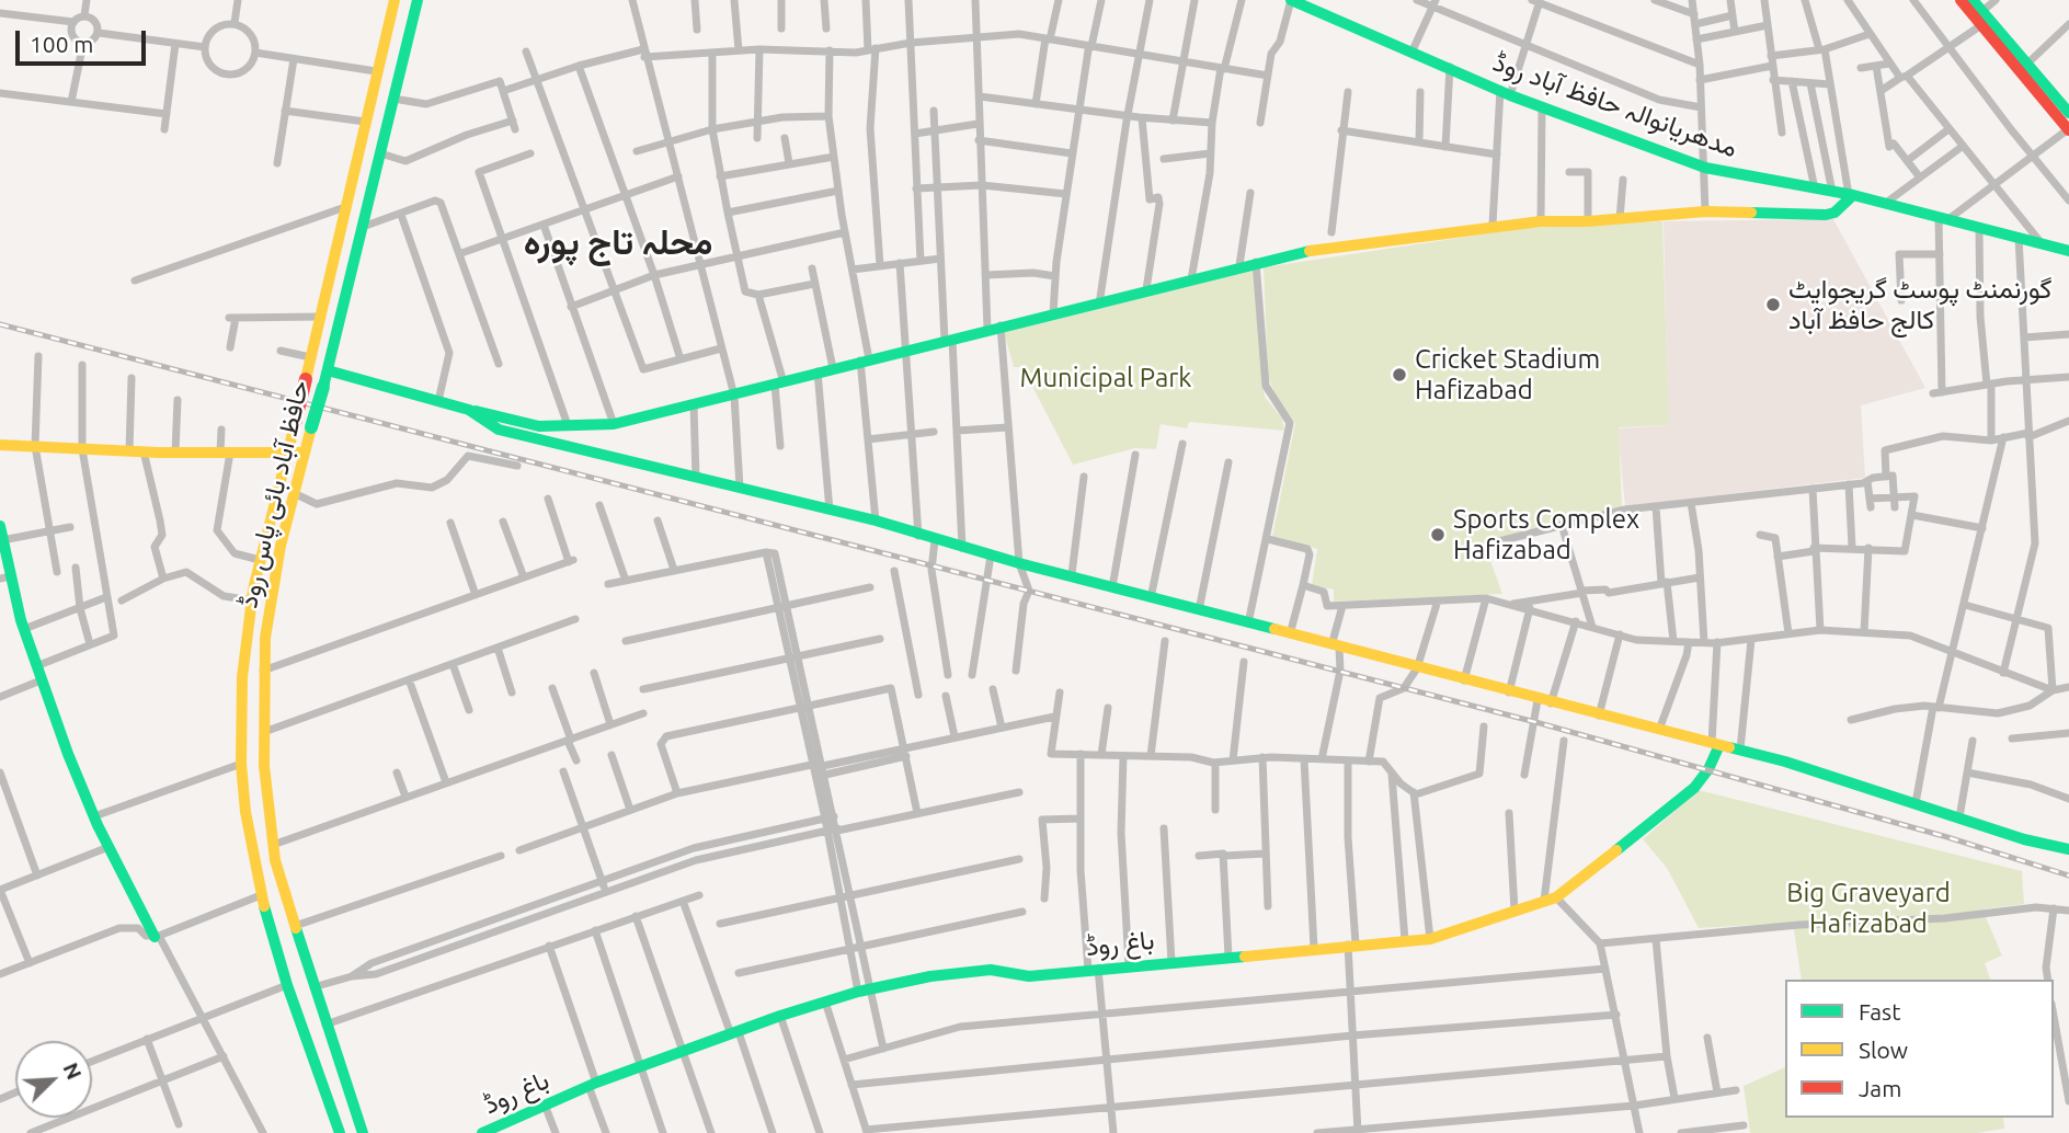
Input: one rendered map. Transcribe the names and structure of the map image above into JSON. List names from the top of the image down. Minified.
{"streets":{"main road":["مدھریانوالہ حافظ آباد روڈ","حافظ آباد بائی پاس روڈ","باغ روڈ"]},"districts":["محلہ تاج پورہ"],"parks":["Municipal Park","Big Graveyard Hafizabad"],"places":["گورنمنٹ پوسٹ گریجوایٹ کالج حافظ آباد","Cricket Stadium Hafizabad","Sports Complex Hafizabad"],"legend":["Fast","Slow","Jam"],"scale_bar":"100 m","north":"top right"}
